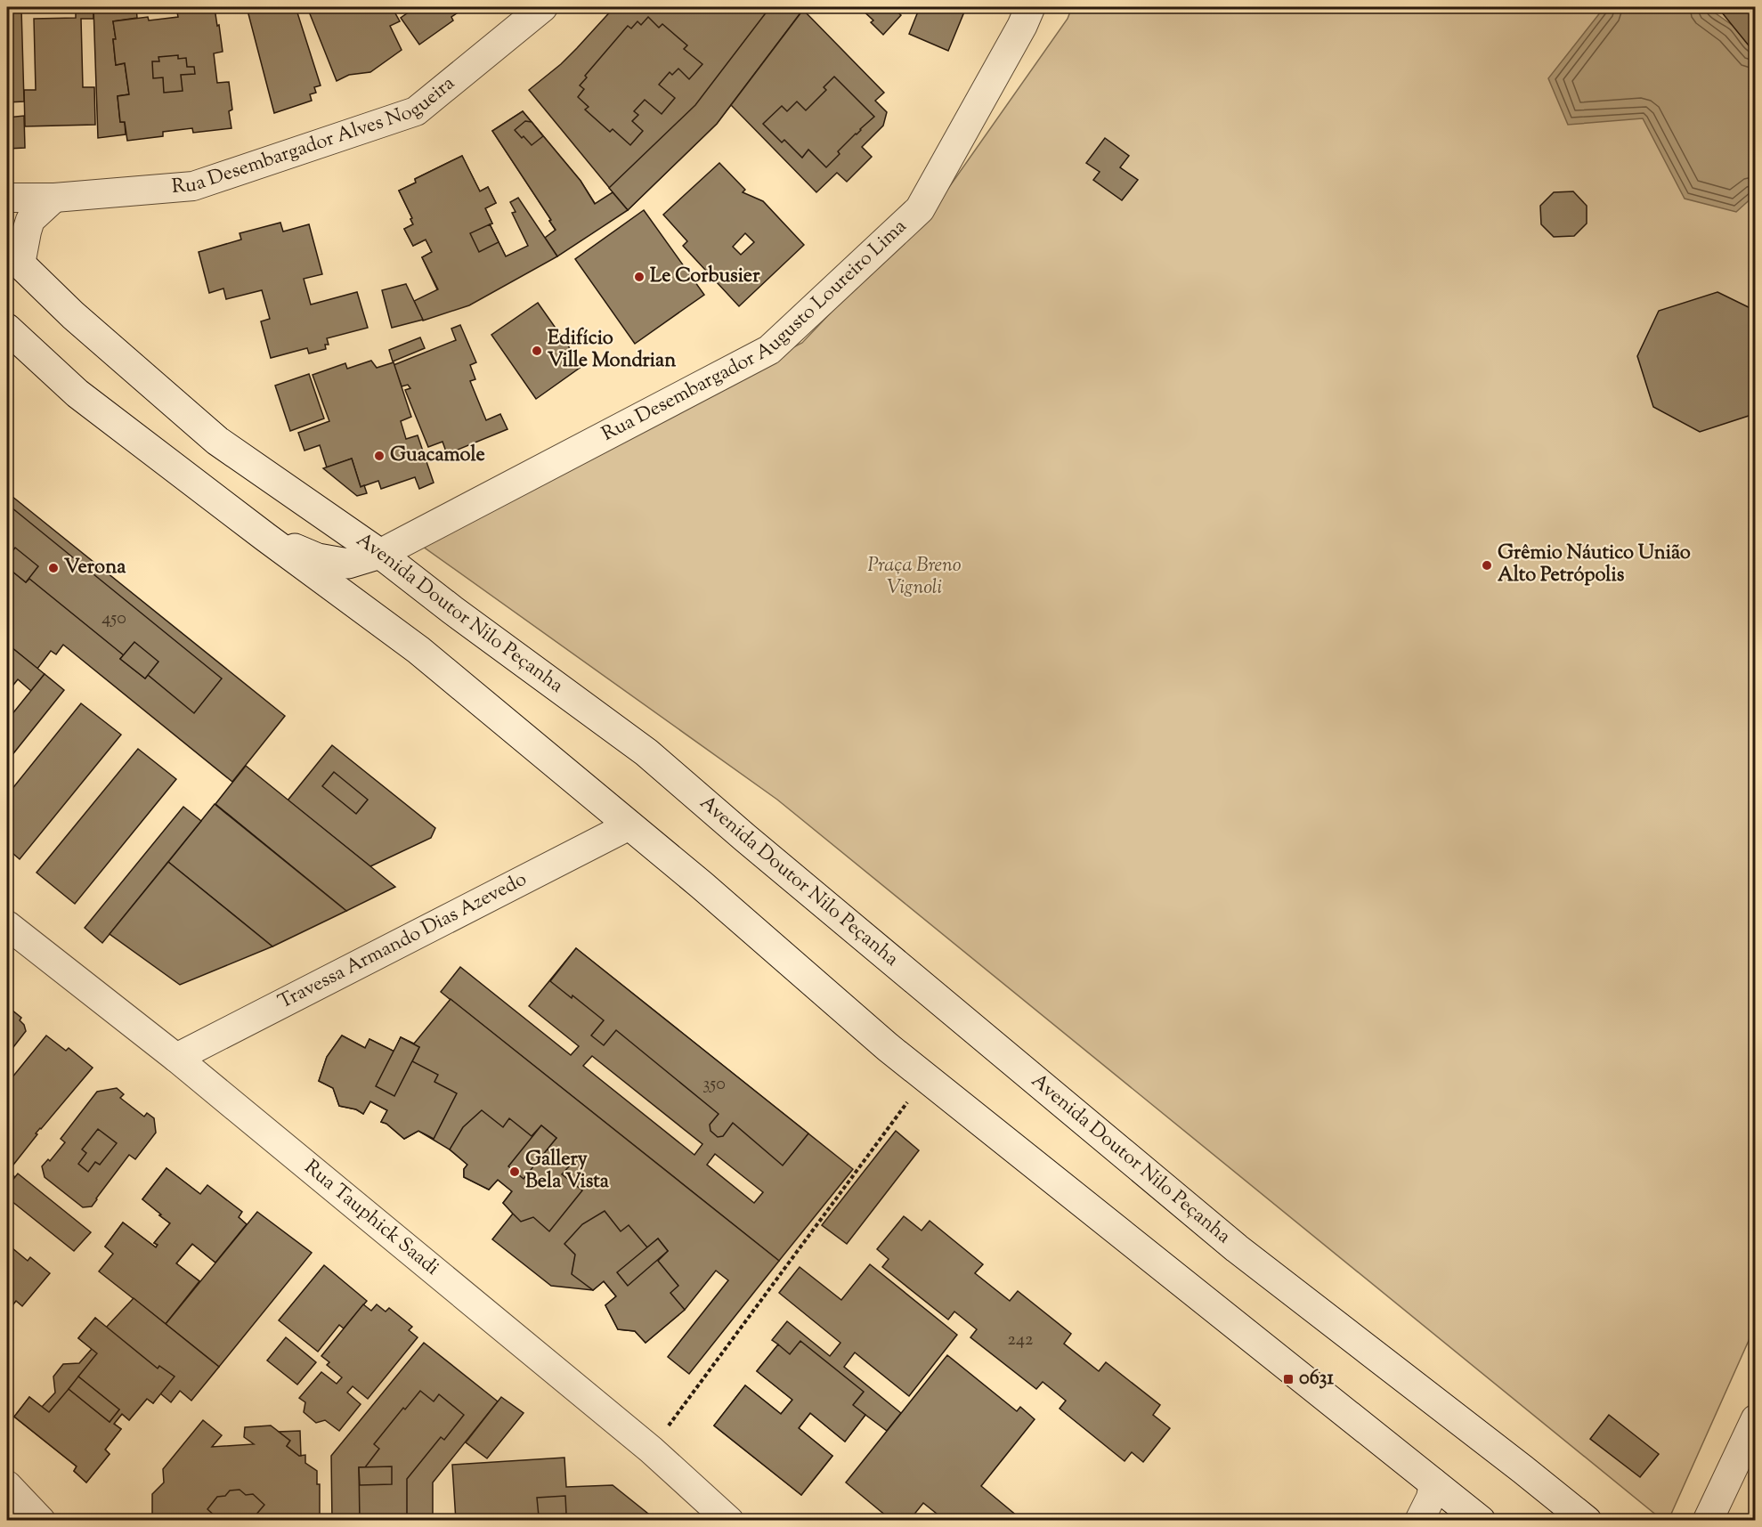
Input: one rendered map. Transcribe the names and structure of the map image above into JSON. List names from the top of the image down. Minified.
{"streets":{"main road":["Rua Desembargador Augusto Loureiro Lima","Avenida Doutor Nilo Peçanha"],"street":["Rua Desembargador Alves Nogueira","Travessa Armando Dias Azevedo","Rua Tauphick Saadi"]},"crossings":[["Rua Desembargador Augusto Loureiro Lima","Avenida Doutor Nilo Peçanha"],["Travessa Armando Dias Azevedo","Rua Tauphick Saadi"]],"parks":["Praça Breno Vignoli"],"places":{"other":["Le Corbusier","Edifício Ville Mondrian","Guacamole","Grêmio Náutico União Alto Petrópolis","Verona","Gallery Bela Vista"],"transit":["0631"]},"house_numbers":["450","350","242"]}
